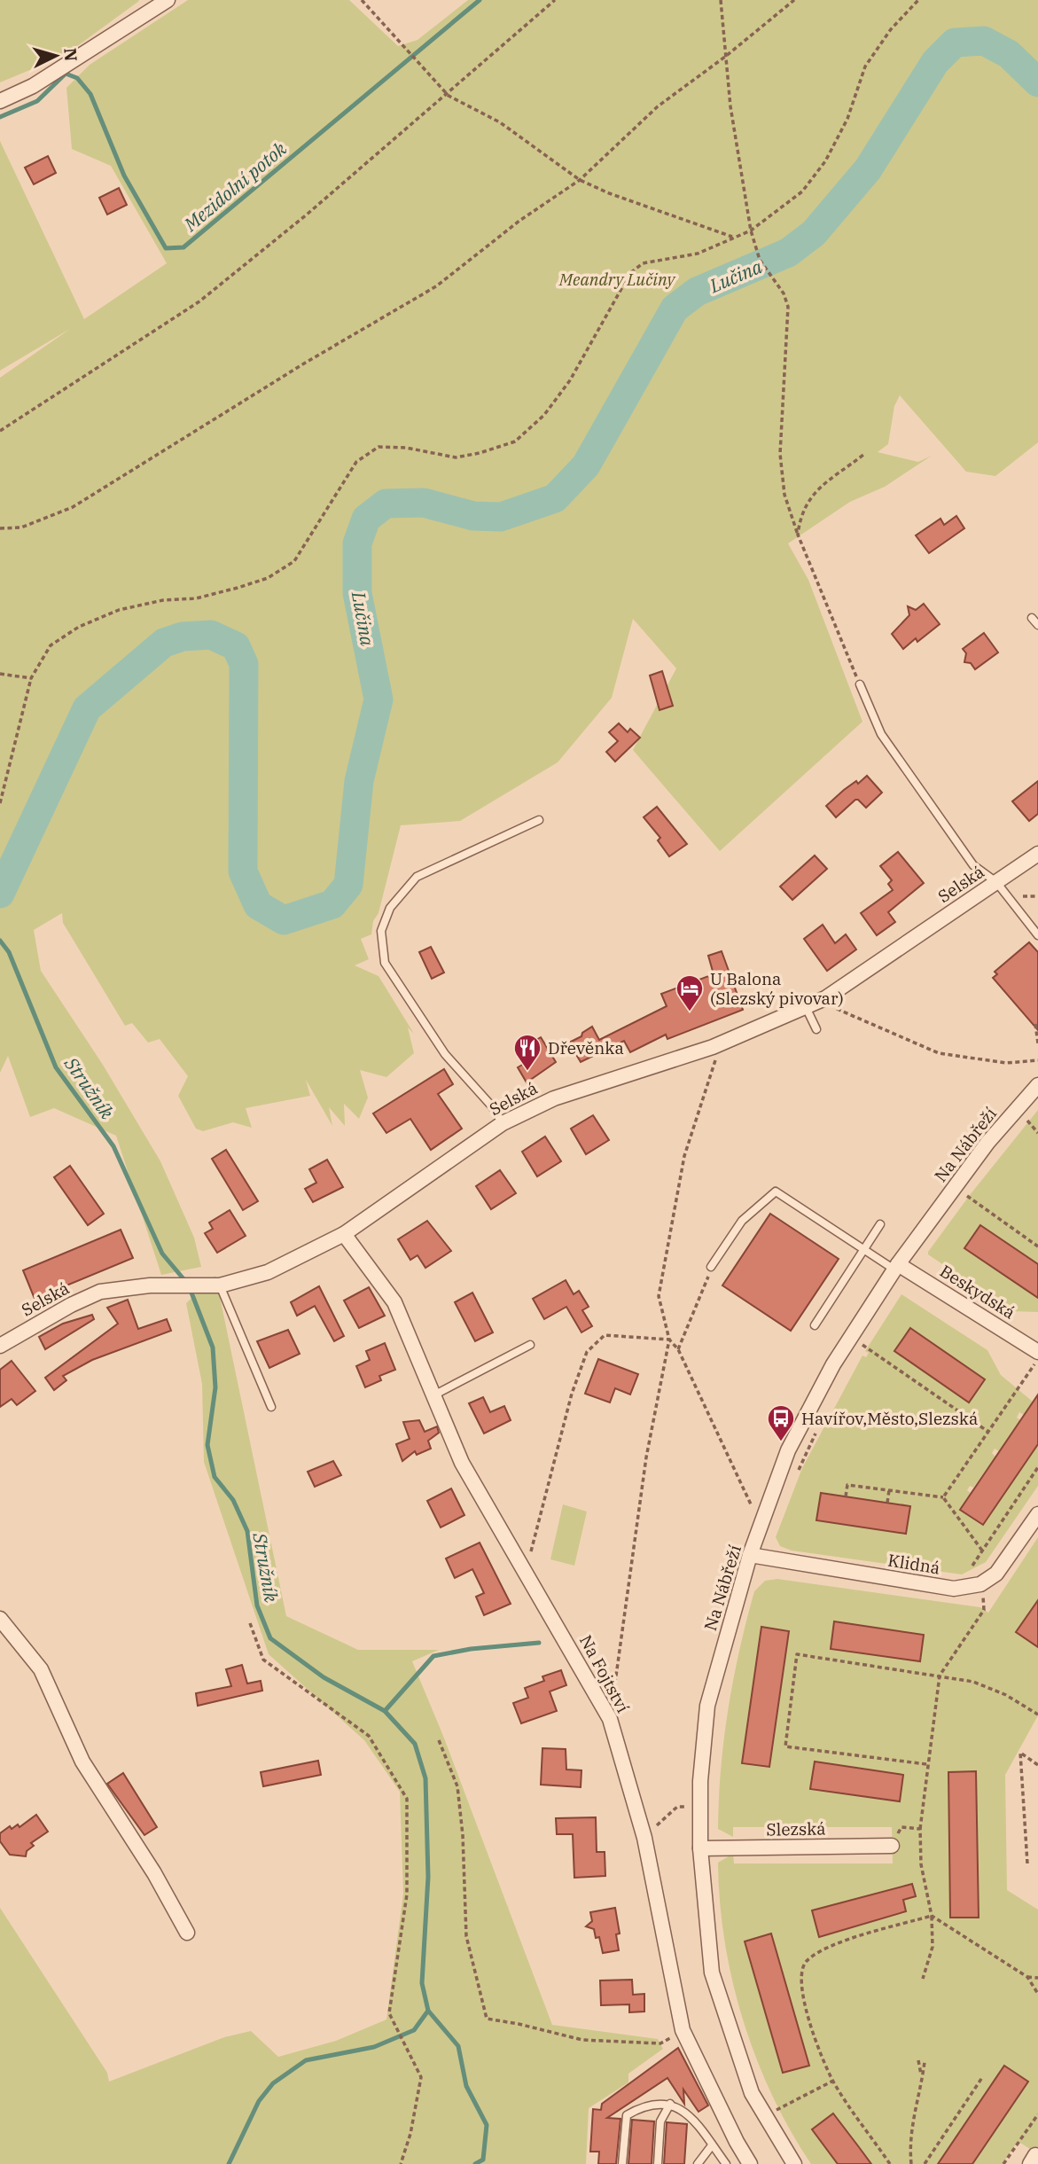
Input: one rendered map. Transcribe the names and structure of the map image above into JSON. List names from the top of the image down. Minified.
{"streets":{"street":["Selská","Na Nábřeží","Beskydská","Klidná","Na Fojtství","Slezská"]},"crossings":[["Selská","Na Fojtství"],["Na Nábřeží","Beskydská"],["Na Nábřeží","Klidná"],["Na Nábřeží","Slezská"]],"water":["Mezidolní potok","Lučina","Stružník"],"parks":["Meandry Lučiny"],"places":{"hotel":["U Balona (Slezský pivovar)"],"restaurant":["Dřevěnka"],"bus stop":["Havířov,Město,Slezská"]},"north":"right"}
